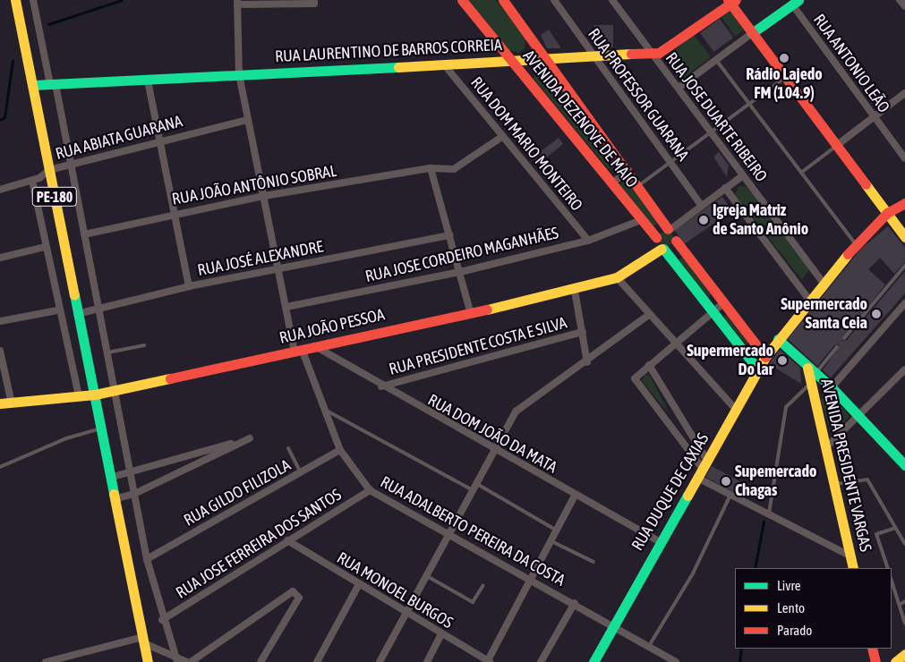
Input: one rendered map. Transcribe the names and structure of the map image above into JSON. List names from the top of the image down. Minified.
{"streets":{"street":["RUA LAURENTINO DE BARROS CORREIA","RUA ANTONIO LEÃO","RUA PROFESSOR GUARANA","RUA JOSE DUARTE RIBEIRO","AVENIDA DEZENOVE DE MAIO","RUA ABIATA GUARANA","RUA DOM MARIO MONTEIRO","RUA JOÃO ANTÔNIO SOBRAL","PE-180","RUA JOSE CORDEIRO MAGANHÃES","RUA JOSÉ ALEXANDRE","RUA JOÃO PESSOA","RUA PRESIDENTE COSTA E SILVA","RUA DOM JOÃO DA MATA","AVENIDA PRESIDENTE VARGAS","RUA DUQUE DE CAXIAS","RUA GILDO FILIZOLA","RUA ADALBERTO PEREIRA DA COSTA","RUA JOSE FERREIRA DOS SANTOS","RUA MONOEL BURGOS"]},"crossings":[["RUA LAURENTINO DE BARROS CORREIA","RUA PROFESSOR GUARANA"],["RUA LAURENTINO DE BARROS CORREIA","RUA JOSE DUARTE RIBEIRO"],["RUA LAURENTINO DE BARROS CORREIA","AVENIDA DEZENOVE DE MAIO"],["RUA LAURENTINO DE BARROS CORREIA","RUA DOM MARIO MONTEIRO"],["RUA LAURENTINO DE BARROS CORREIA","PE-180"],["RUA LAURENTINO DE BARROS CORREIA","RUA ADALBERTO PEREIRA DA COSTA"],["RUA JOSE DUARTE RIBEIRO","RUA DUQUE DE CAXIAS"],["AVENIDA DEZENOVE DE MAIO","RUA JOSE CORDEIRO MAGANHÃES"],["AVENIDA DEZENOVE DE MAIO","RUA JOÃO PESSOA"],["RUA ABIATA GUARANA","PE-180"],["RUA ABIATA GUARANA","RUA ADALBERTO PEREIRA DA COSTA"],["RUA DOM MARIO MONTEIRO","RUA JOÃO ANTÔNIO SOBRAL"],["RUA DOM MARIO MONTEIRO","RUA JOSE CORDEIRO MAGANHÃES"],["RUA JOÃO ANTÔNIO SOBRAL","RUA ADALBERTO PEREIRA DA COSTA"],["PE-180","RUA JOSÉ ALEXANDRE"],["PE-180","RUA JOÃO PESSOA"],["RUA JOSE CORDEIRO MAGANHÃES","RUA ADALBERTO PEREIRA DA COSTA"],["RUA JOSÉ ALEXANDRE","RUA ADALBERTO PEREIRA DA COSTA"],["RUA JOÃO PESSOA","RUA DOM JOÃO DA MATA"],["RUA JOÃO PESSOA","RUA ADALBERTO PEREIRA DA COSTA"],["RUA PRESIDENTE COSTA E SILVA","RUA DOM JOÃO DA MATA"],["RUA DOM JOÃO DA MATA","RUA DUQUE DE CAXIAS"],["RUA DUQUE DE CAXIAS","RUA ADALBERTO PEREIRA DA COSTA"],["RUA GILDO FILIZOLA","RUA ADALBERTO PEREIRA DA COSTA"],["RUA ADALBERTO PEREIRA DA COSTA","RUA JOSE FERREIRA DOS SANTOS"],["RUA JOSE FERREIRA DOS SANTOS","RUA MONOEL BURGOS"]],"places":["Rádio Lajedo FM (104.9)","Igreja Matriz de Santo Anônio","Supermercado Santa Ceia","Supermercado Do lar","Supemercado Chagas"],"legend":["Livre","Lento","Parado"]}
